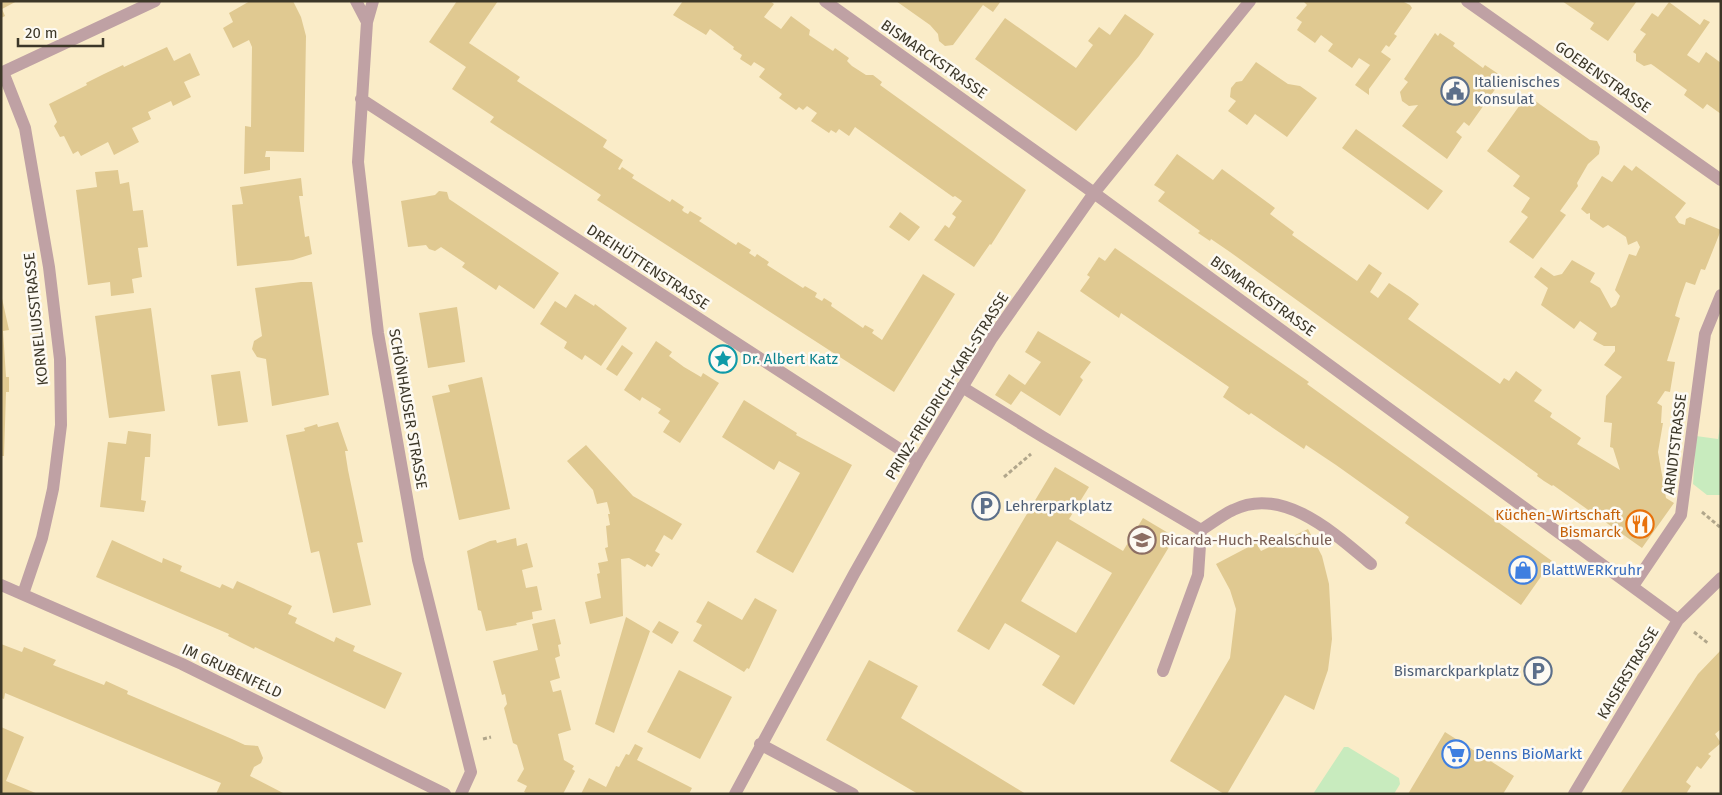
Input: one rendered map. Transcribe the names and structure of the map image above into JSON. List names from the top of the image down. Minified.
{"streets":{"street":["BISMARCKSTRASSE","GOEBENSTRASSE","DREIHÜTTENSTRASSE","KORNELIUSSTRASSE","PRINZ-FRIEDRICH-KARL-STRASSE","SCHÖNHAUSER STRASSE","ARNDTSTRASSE","IM GRUBENFELD","KAISERSTRASSE"]},"crossings":[["BISMARCKSTRASSE","PRINZ-FRIEDRICH-KARL-STRASSE"],["BISMARCKSTRASSE","ARNDTSTRASSE"],["BISMARCKSTRASSE","KAISERSTRASSE"],["DREIHÜTTENSTRASSE","PRINZ-FRIEDRICH-KARL-STRASSE"],["DREIHÜTTENSTRASSE","SCHÖNHAUSER STRASSE"],["KORNELIUSSTRASSE","IM GRUBENFELD"]],"places":{"public building":["Italienisches Konsulat"],"place":["Dr. Albert Katz"],"parking":["Lehrerparkplatz","Bismarckparkplatz"],"restaurant":["Küchen-Wirtschaft Bismarck"],"school or university":["Ricarda-Huch-Realschule"],"shop":["BlattWERKruhr"],"supermarket":["Denns BioMarkt"]},"scale_bar":"20 m"}
